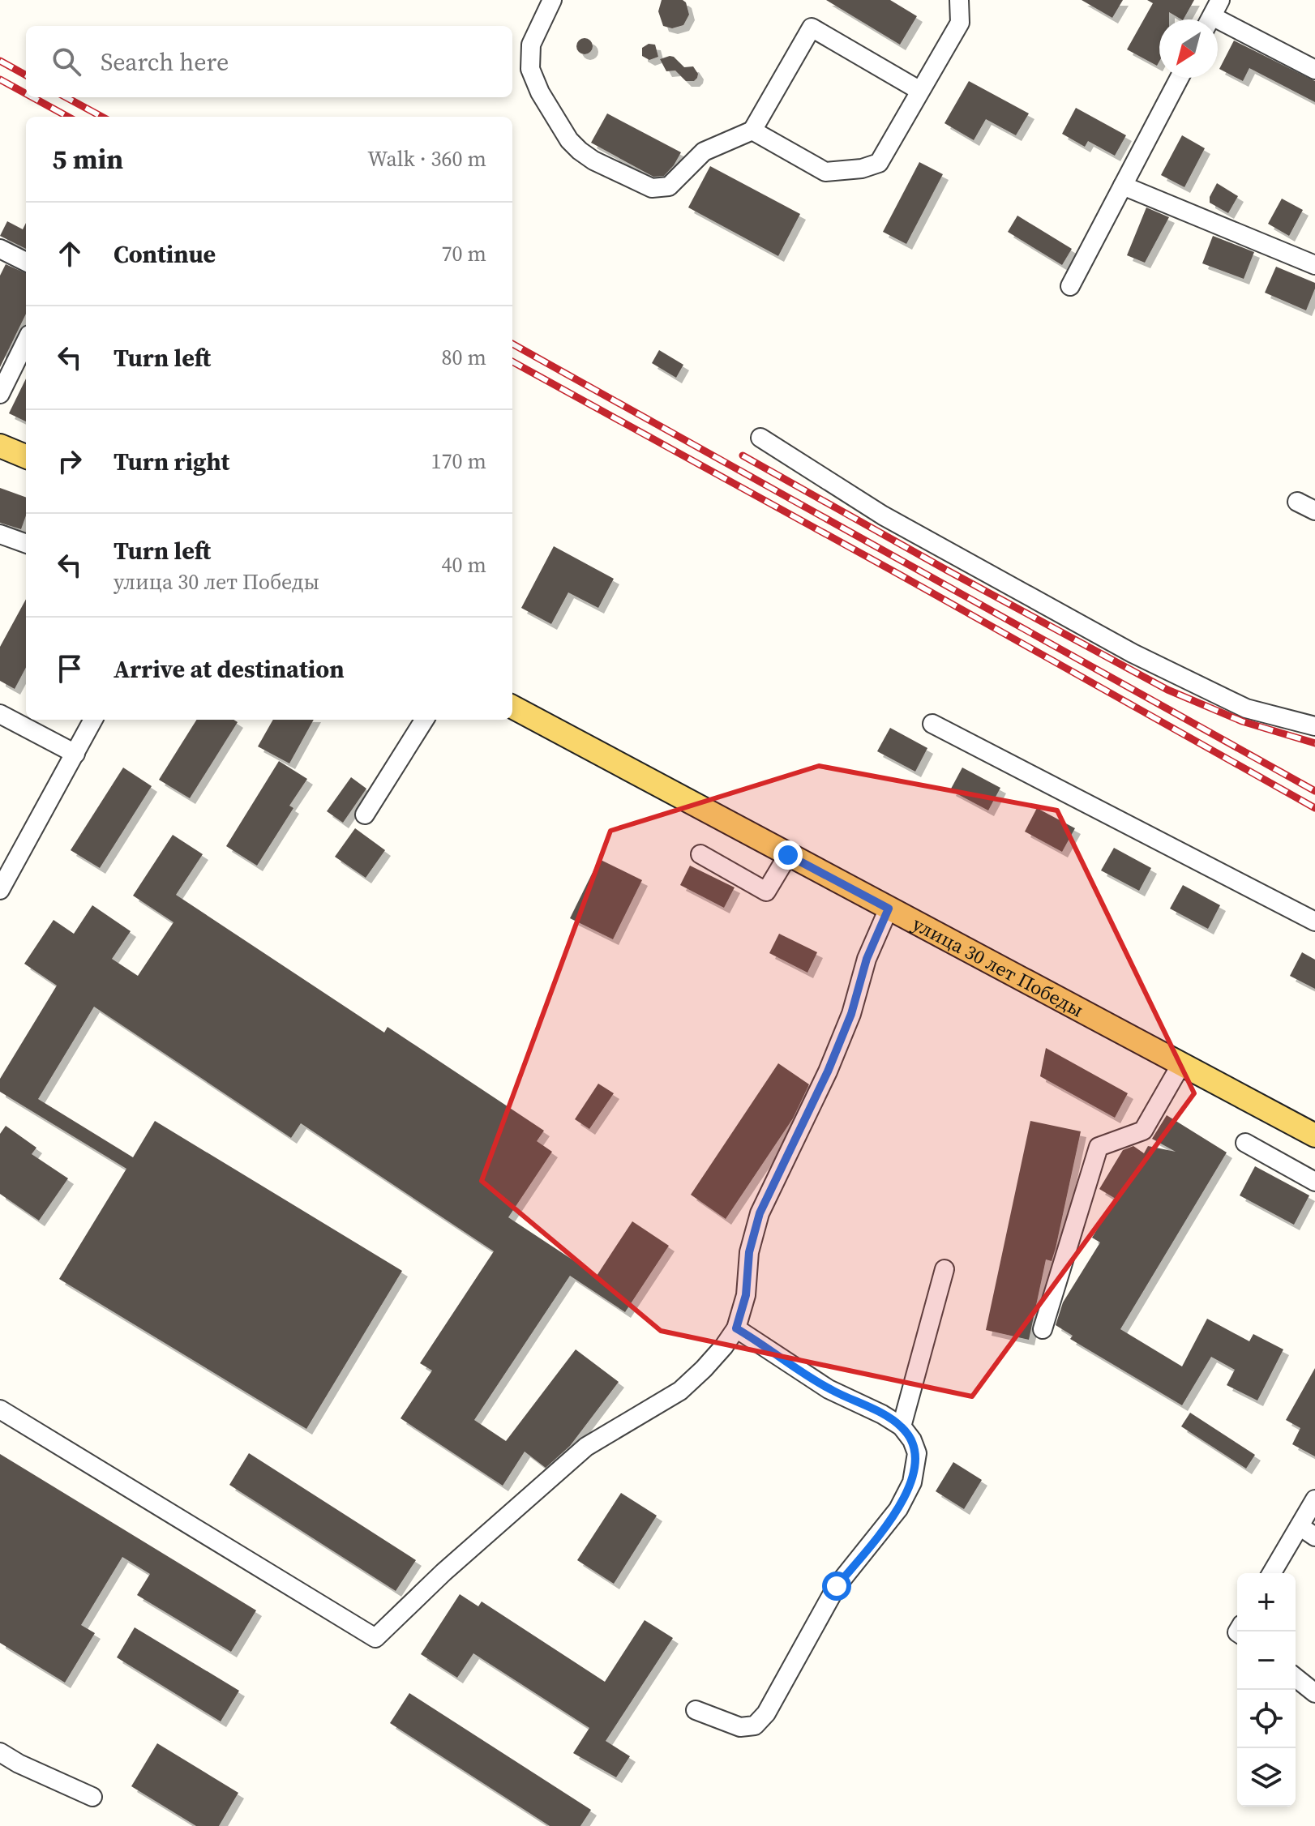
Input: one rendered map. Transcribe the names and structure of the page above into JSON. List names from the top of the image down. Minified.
{"streets":{"main road":["улица 30 лет Победы"]},"north":"bottom left","page":{"search":"Search here","heading":["5 min","Walk · 360 m"],"list":[["Continue","70 m"],["Turn left","80 m"],["Turn right","170 m"],["Turn left","улица 30 лет Победы","40 m"],"Arrive at destination"],"map_buttons":["+","−"]}}
